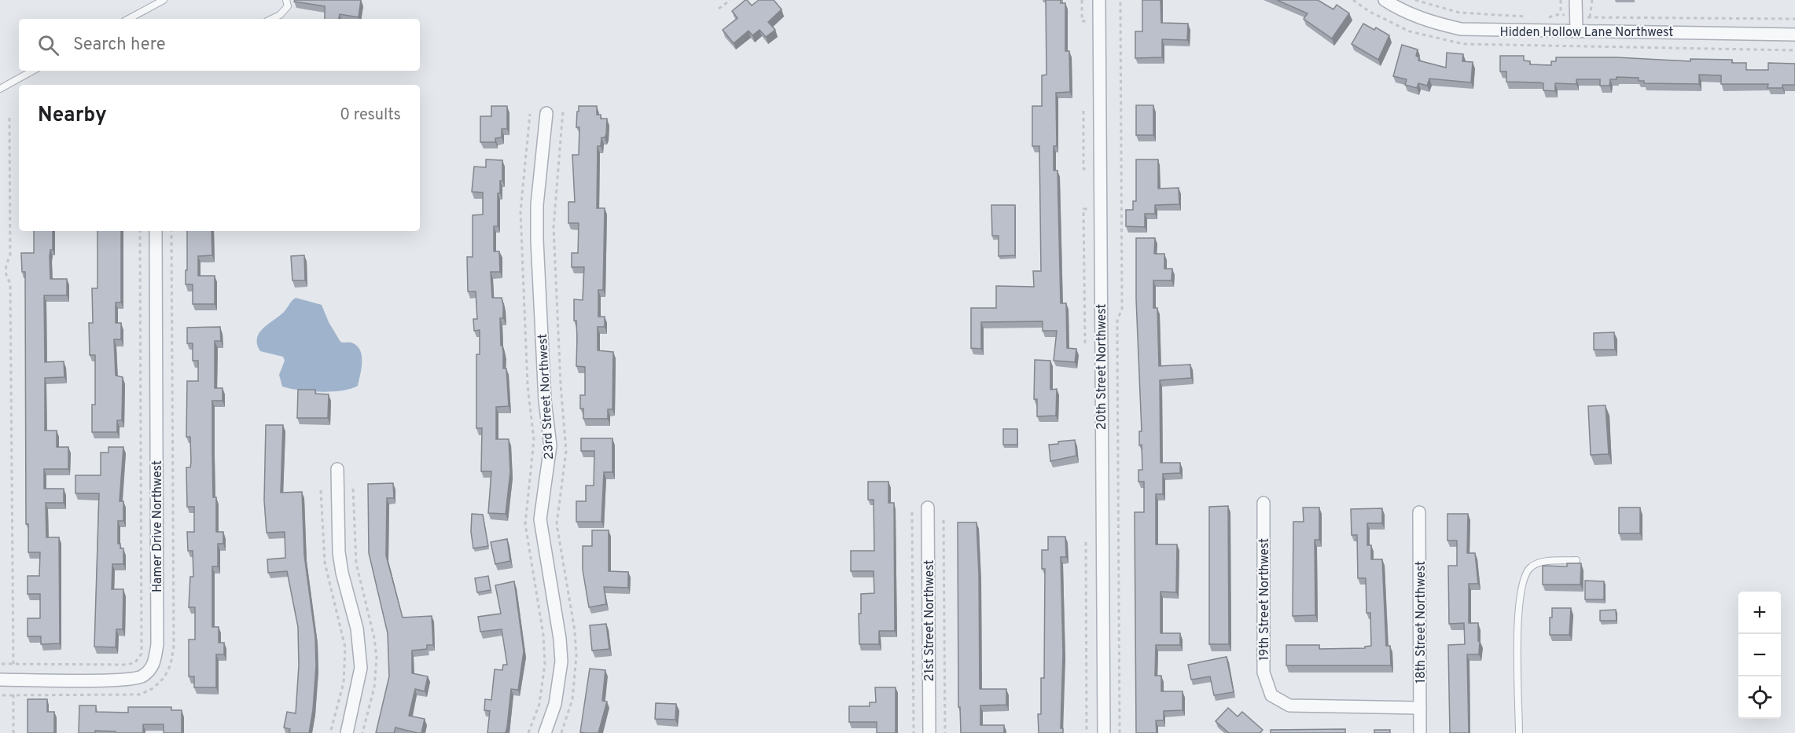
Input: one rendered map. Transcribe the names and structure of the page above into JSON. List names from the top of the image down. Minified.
{"streets":{"street":["Hidden Hollow Lane Northwest","20th Street Northwest","23rd Street Northwest","Hamer Drive Northwest","19th Street Northwest","21st Street Northwest","18th Street Northwest"]},"crossings":[["19th Street Northwest","18th Street Northwest"]],"page":{"search":"Search here","heading":["Nearby","0 results"],"map_buttons":["+","−"]}}
